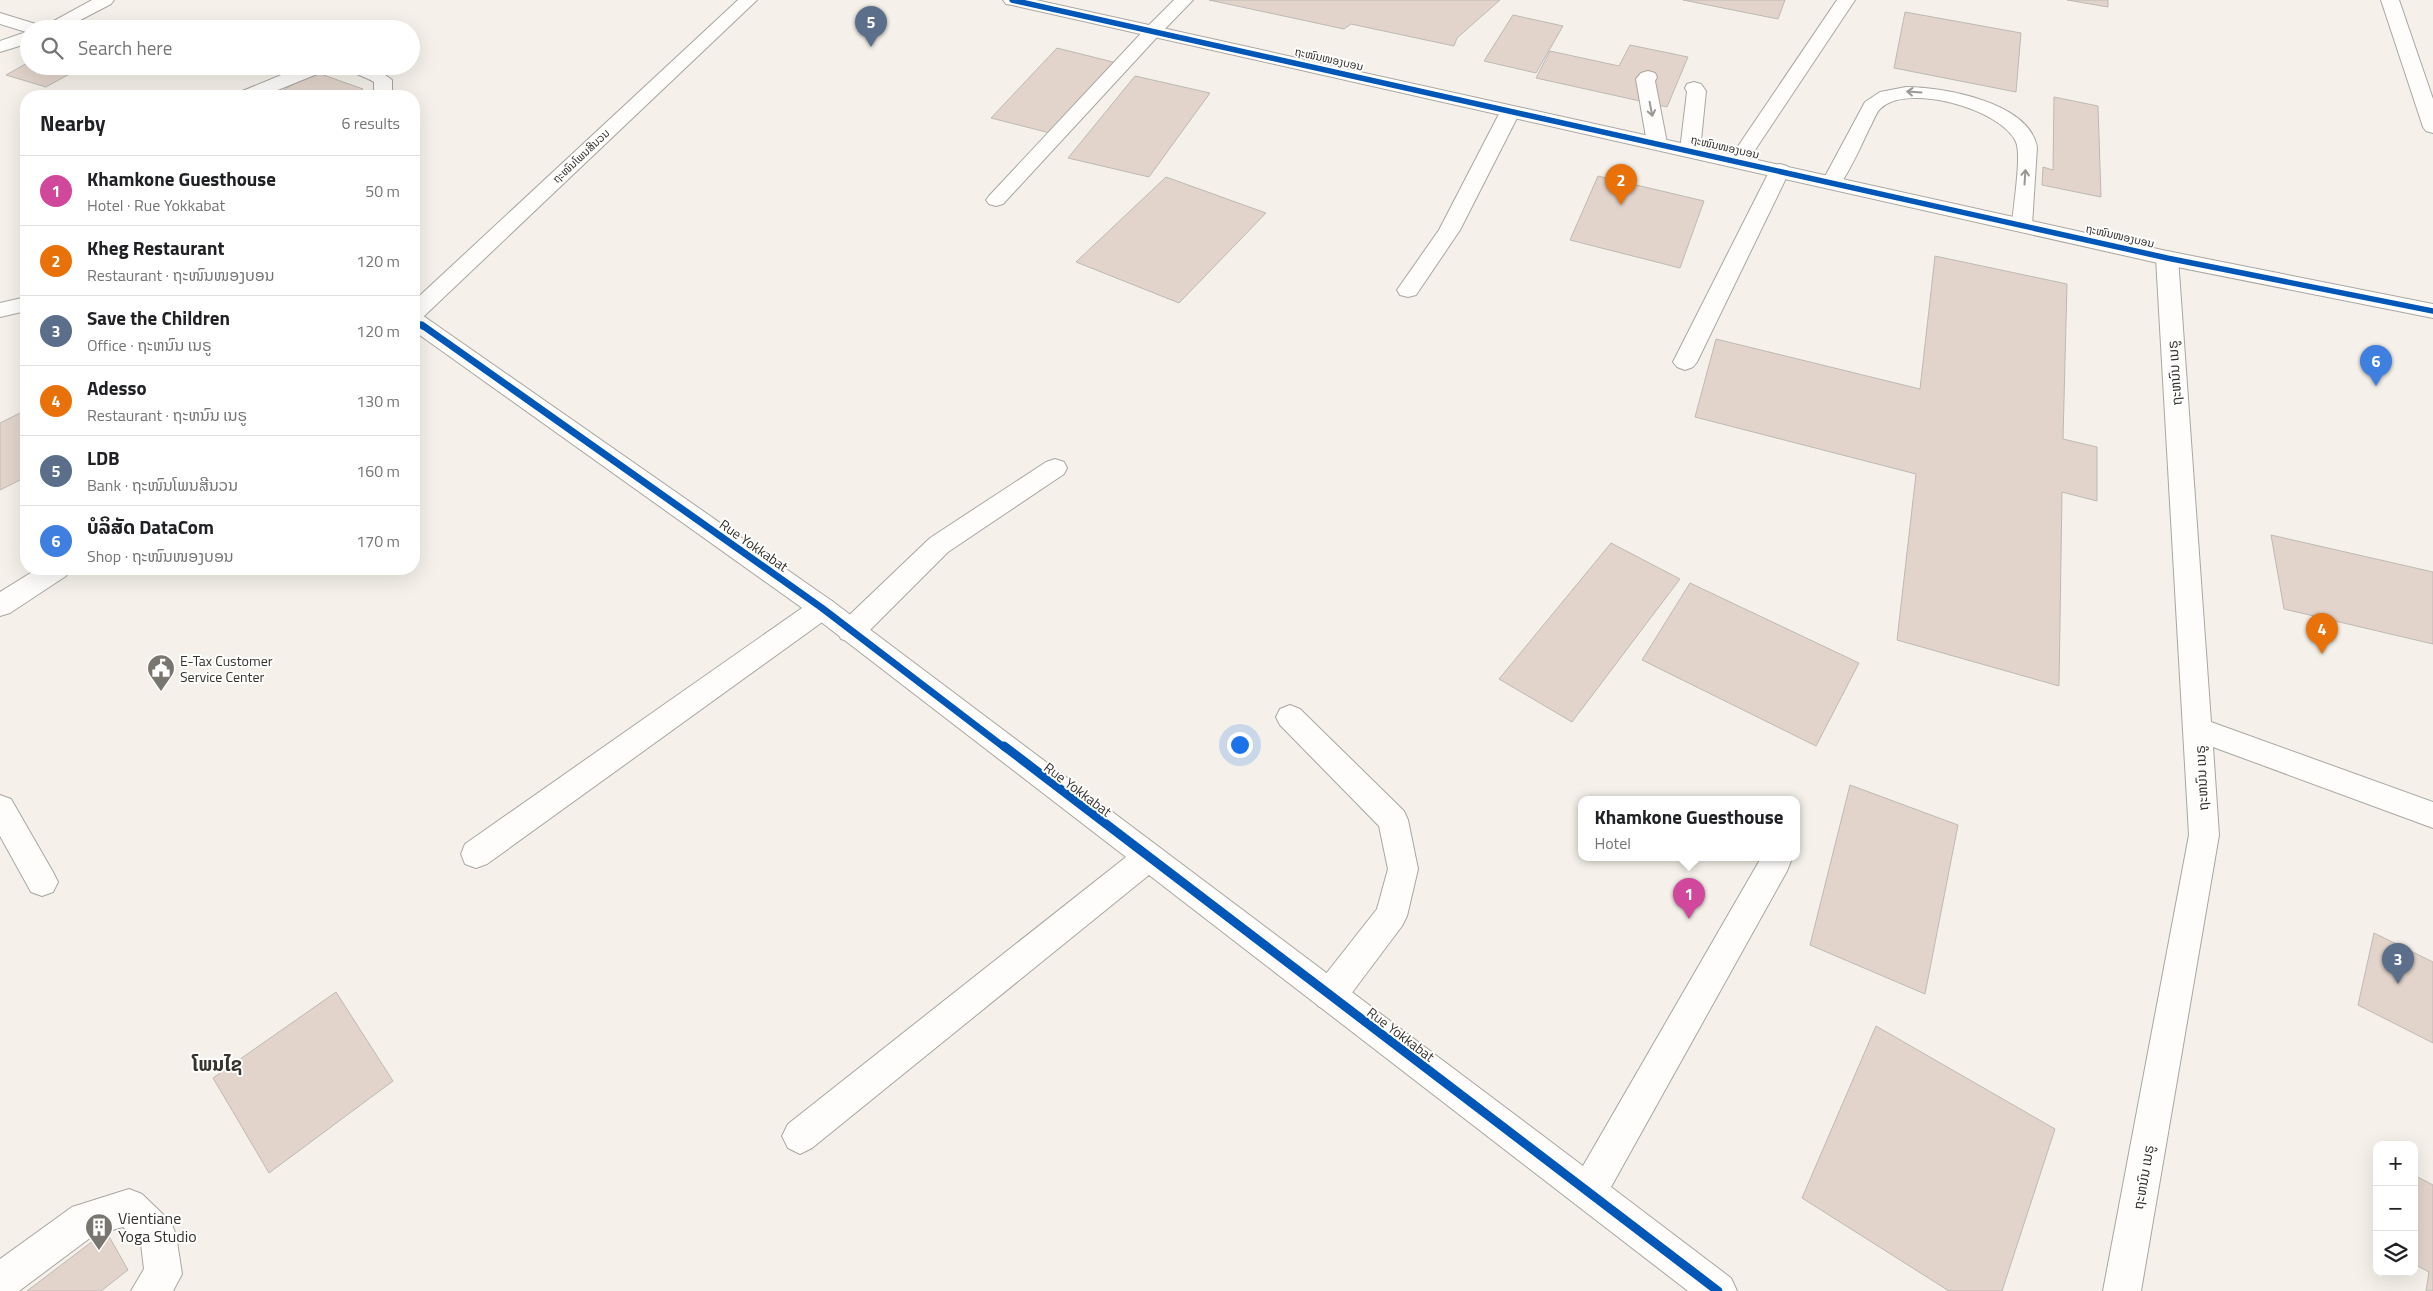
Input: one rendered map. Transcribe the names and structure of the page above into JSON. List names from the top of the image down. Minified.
{"streets":{"street":["ຖະໜົນໜອງບອນ","ຖະໜົນໂພນສີນວນ","ຖະຫນົນ ເນຣູ","Rue Yokkabat"]},"crossings":[["ຖະໜົນໜອງບອນ","ຖະຫນົນ ເນຣູ"]],"districts":["ໂພນໄຊ"],"places":{"public building":["E-Tax Customer Service Center"],"building":["Vientiane Yoga Studio"]},"page":{"pins":["5","2","6","4","1","3"],"search":"Search here","heading":["Nearby","6 results"],"list":[{"mark":"1","name":"Khamkone Guesthouse","note":"Hotel · Rue Yokkabat","value":"50 m"},{"mark":"2","name":"Kheg Restaurant","note":"Restaurant · ຖະໜົນໜອງບອນ","value":"120 m"},{"mark":"3","name":"Save the Children","note":"Office · ຖະຫນົນ ເນຣູ","value":"120 m"},{"mark":"4","name":"Adesso","note":"Restaurant · ຖະຫນົນ ເນຣູ","value":"130 m"},{"mark":"5","name":"LDB","note":"Bank · ຖະໜົນໂພນສີນວນ","value":"160 m"},{"mark":"6","name":"ບໍລິສັດ DataCom","note":"Shop · ຖະໜົນໜອງບອນ","value":"170 m"}],"popup":["Khamkone Guesthouse","Hotel"],"map_buttons":["+","−"]}}
